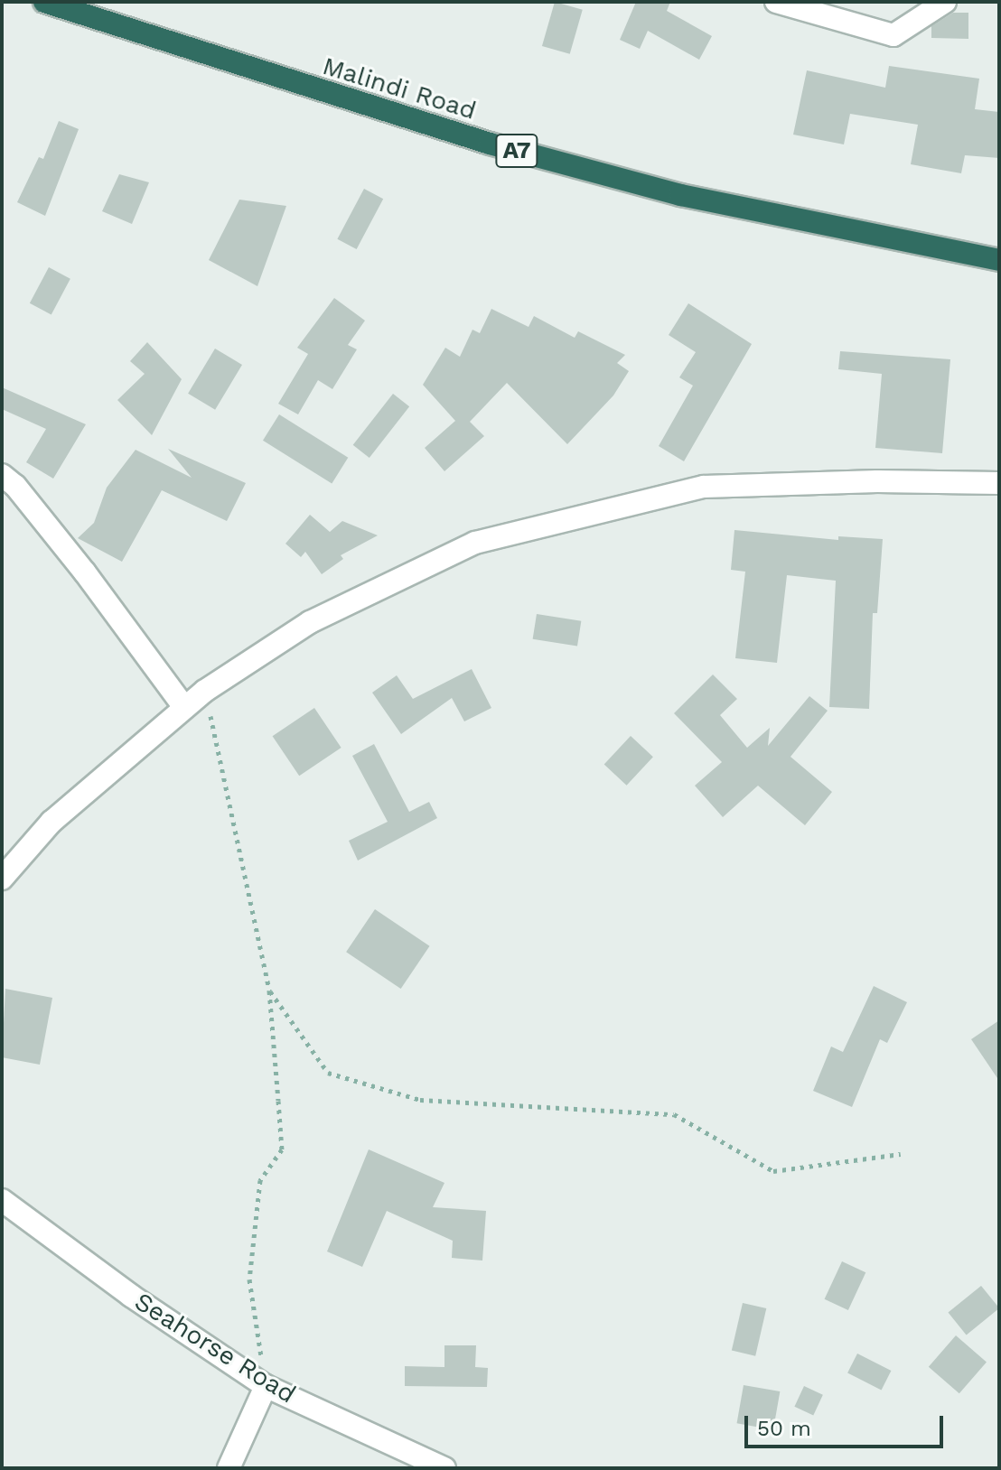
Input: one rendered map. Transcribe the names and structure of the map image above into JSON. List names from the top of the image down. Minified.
{"streets":{"highway":["Malindi Road","A7"],"street":["Seahorse Road"]},"scale_bar":"50 m"}
